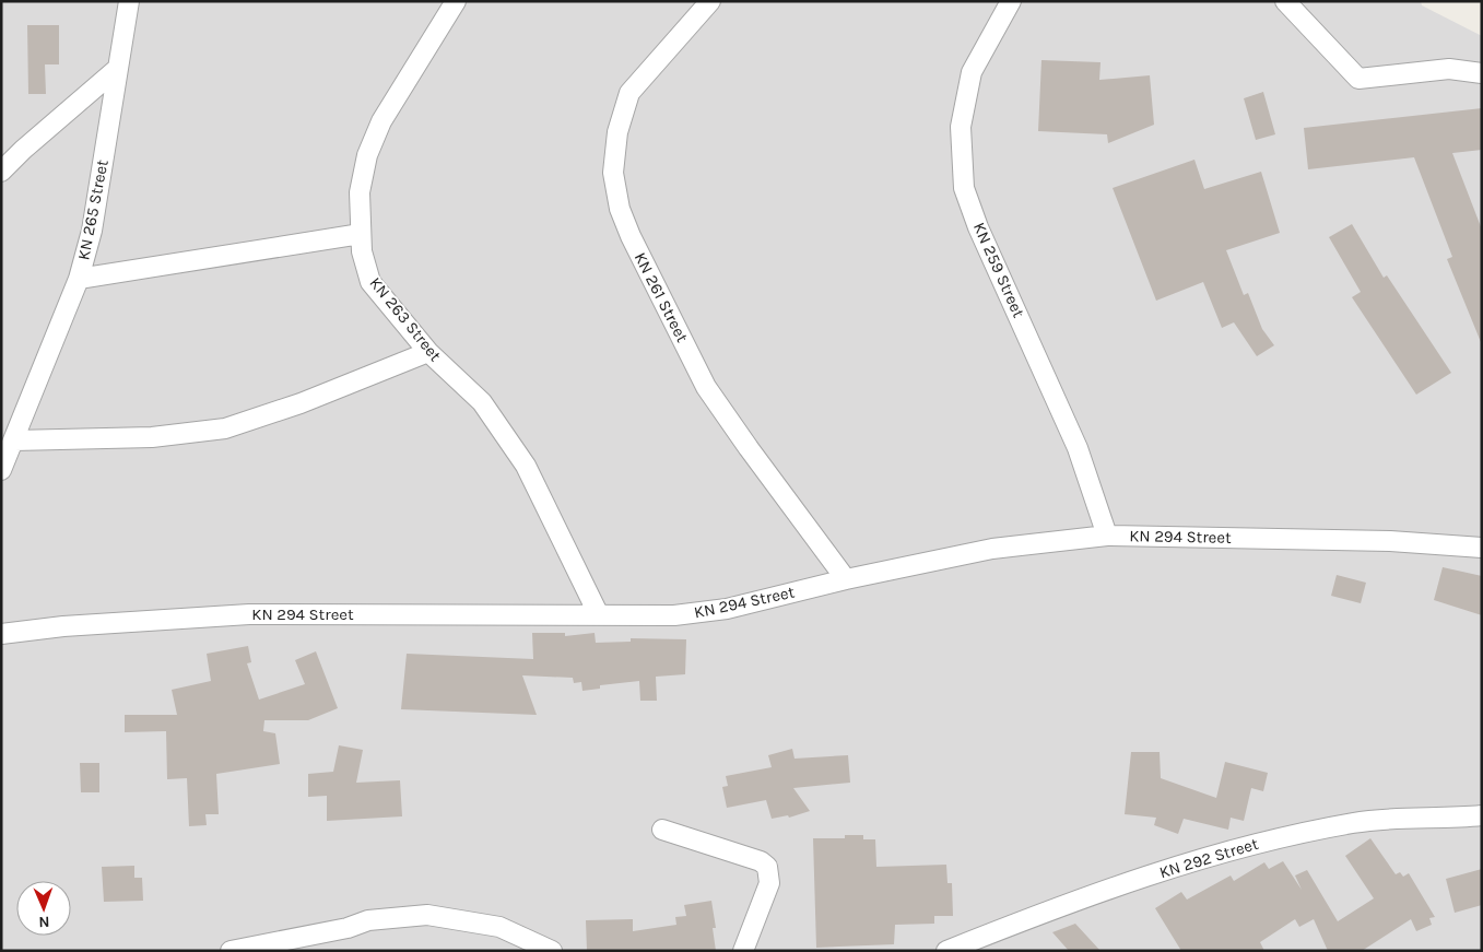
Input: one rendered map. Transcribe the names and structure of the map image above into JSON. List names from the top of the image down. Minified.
{"streets":{"street":["KN 265 Street","KN 259 Street","KN 261 Street","KN 263 Street","KN 294 Street","KN 292 Street"]},"crossings":[["KN 259 Street","KN 294 Street"],["KN 261 Street","KN 294 Street"],["KN 263 Street","KN 294 Street"]],"north":"bottom"}
